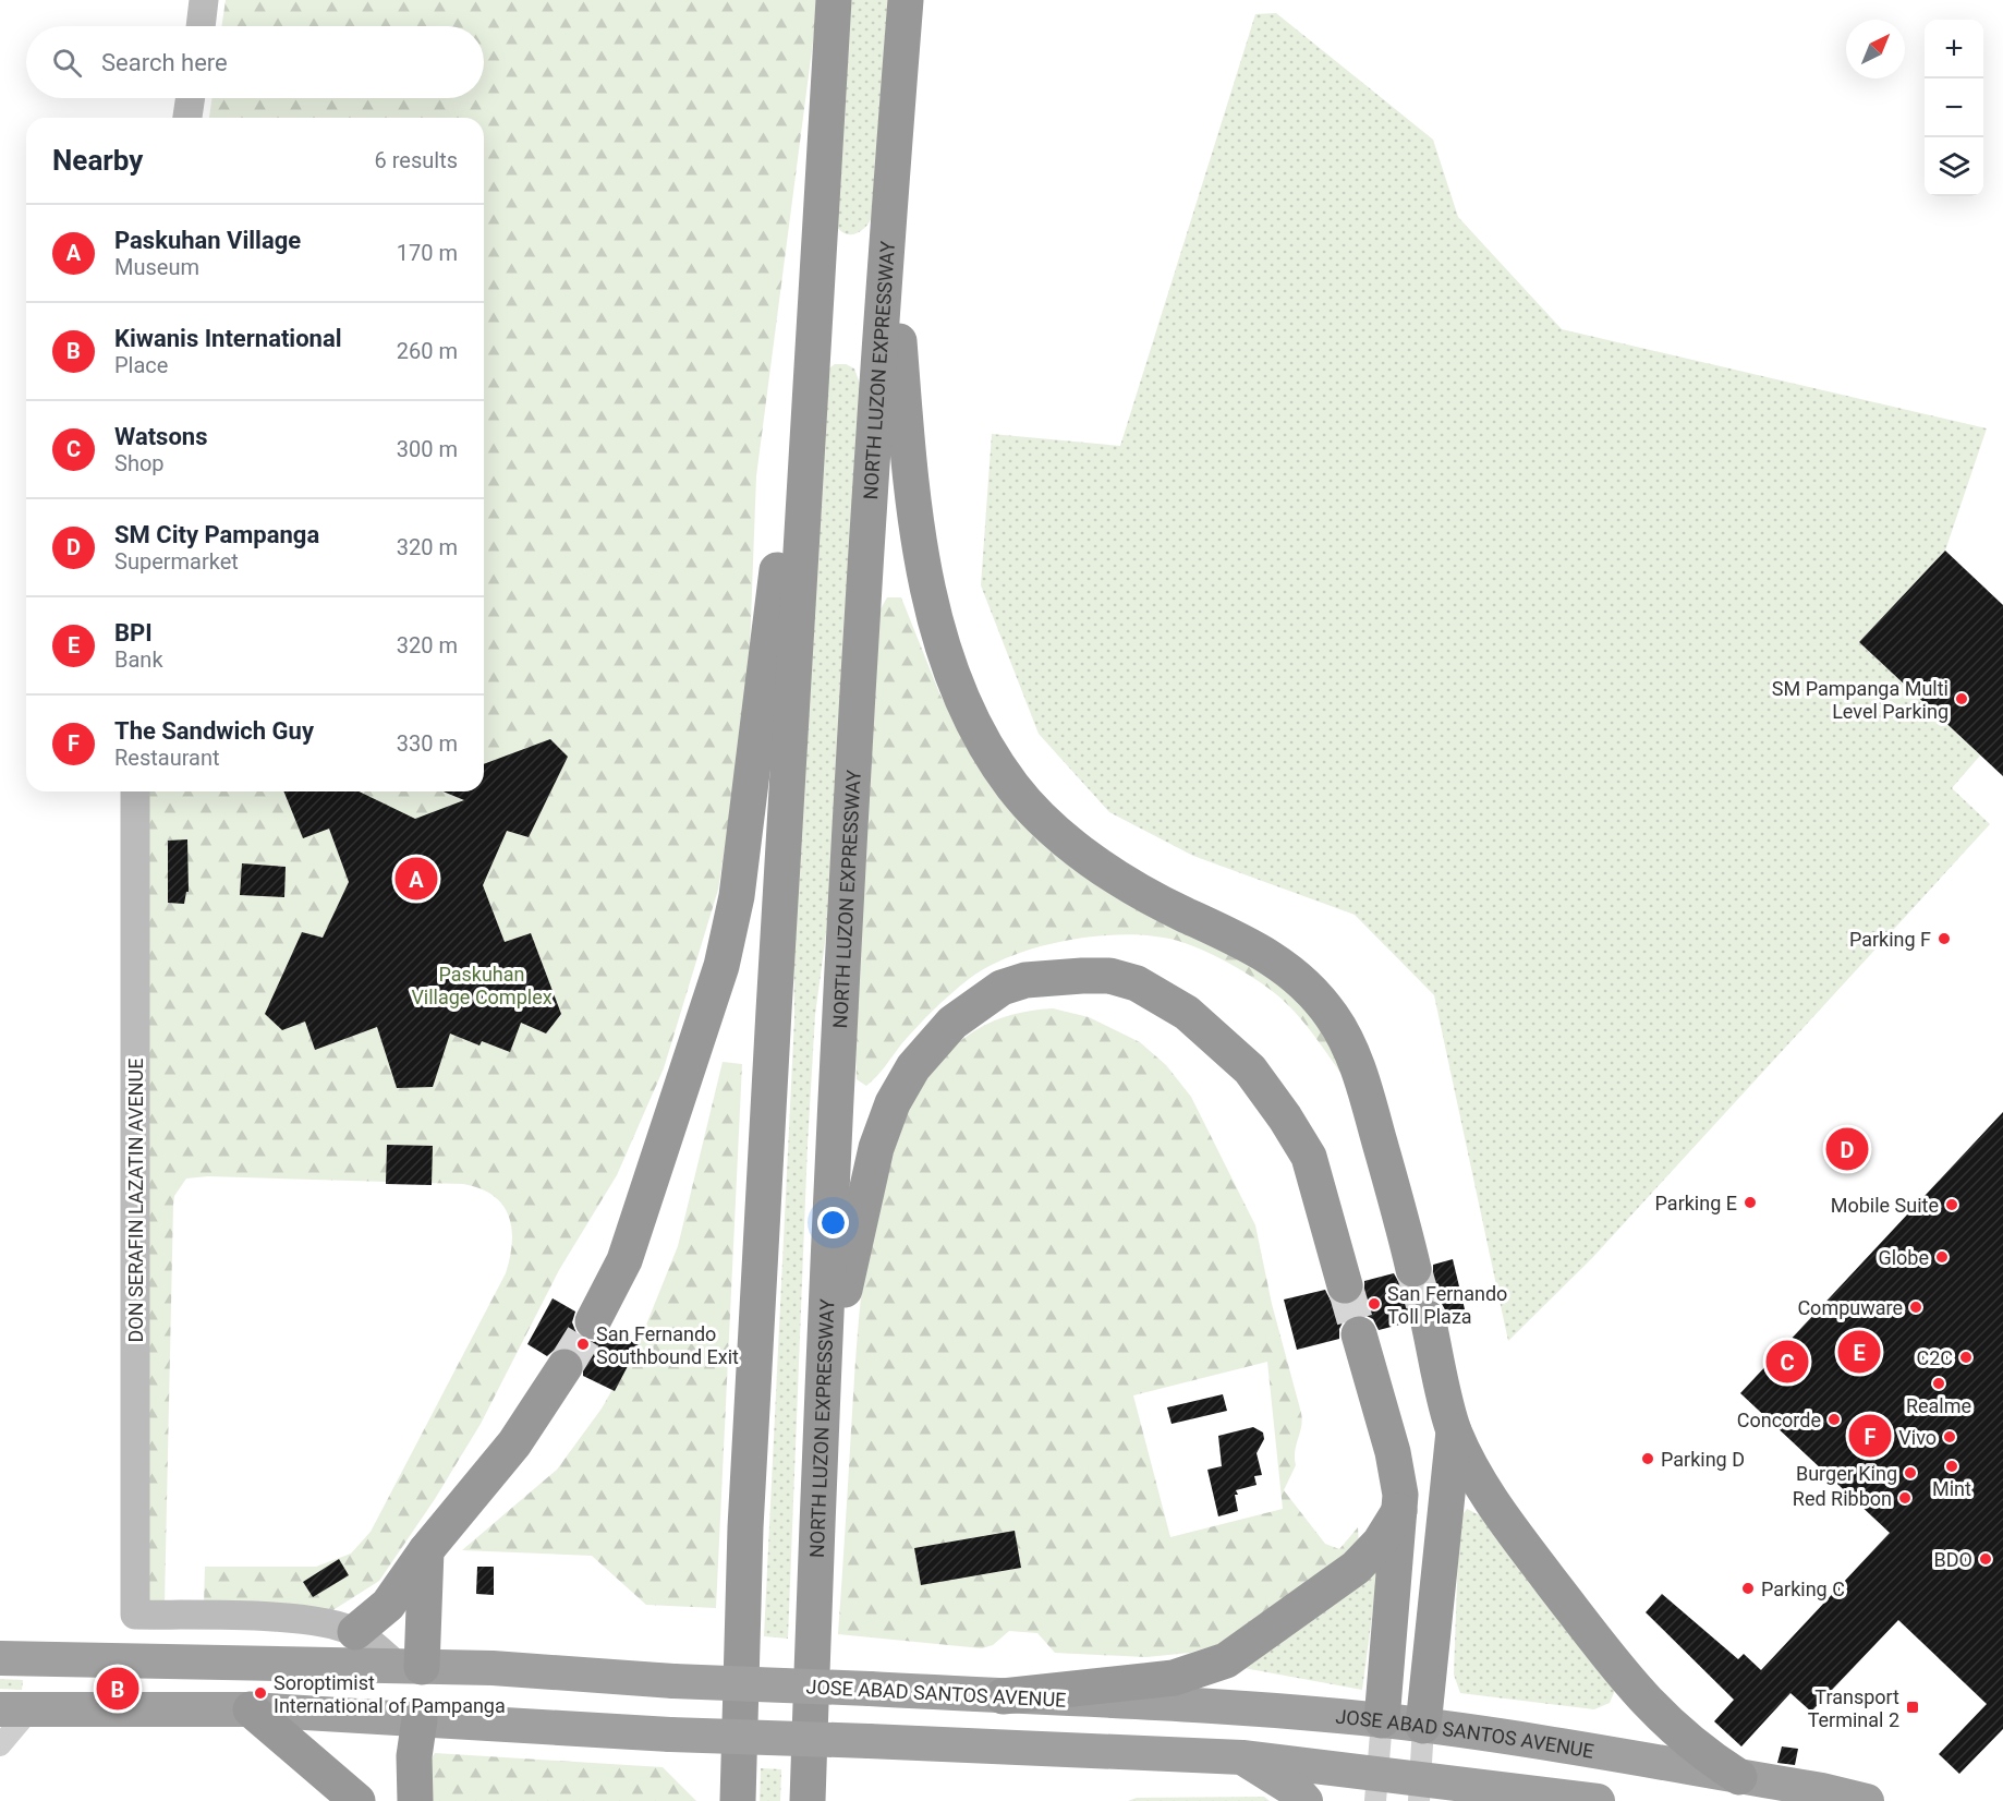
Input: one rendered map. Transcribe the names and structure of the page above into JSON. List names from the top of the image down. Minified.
{"streets":{"highway":["NORTH LUZON EXPRESSWAY","JOSE ABAD SANTOS AVENUE"],"main road":["DON SERAFIN LAZATIN AVENUE"]},"parks":["Paskuhan Village Complex"],"places":{"other":["SM Pampanga Multi Level Parking","Parking F","Parking E","Mobile Suite","Globe","San Fernando Toll Plaza","Compuware","San Fernando Southbound Exit","C2C","Realme","Concorde","Vivo","Parking D","Mint","Burger King","Red Ribbon","BDO","Parking C","Soroptimist International of Pampanga"],"transit":["Transport Terminal 2"]},"north":"top right","page":{"map_buttons":["+","−"],"search":"Search here","heading":["Nearby","6 results"],"list":[{"mark":"A","name":"Paskuhan Village","note":"Museum","value":"170 m"},{"mark":"B","name":"Kiwanis International","note":"Place","value":"260 m"},{"mark":"C","name":"Watsons","note":"Shop","value":"300 m"},{"mark":"D","name":"SM City Pampanga","note":"Supermarket","value":"320 m"},{"mark":"E","name":"BPI","note":"Bank","value":"320 m"},{"mark":"F","name":"The Sandwich Guy","note":"Restaurant","value":"330 m"}],"pins":["A","D","E","C","F","B"]}}
